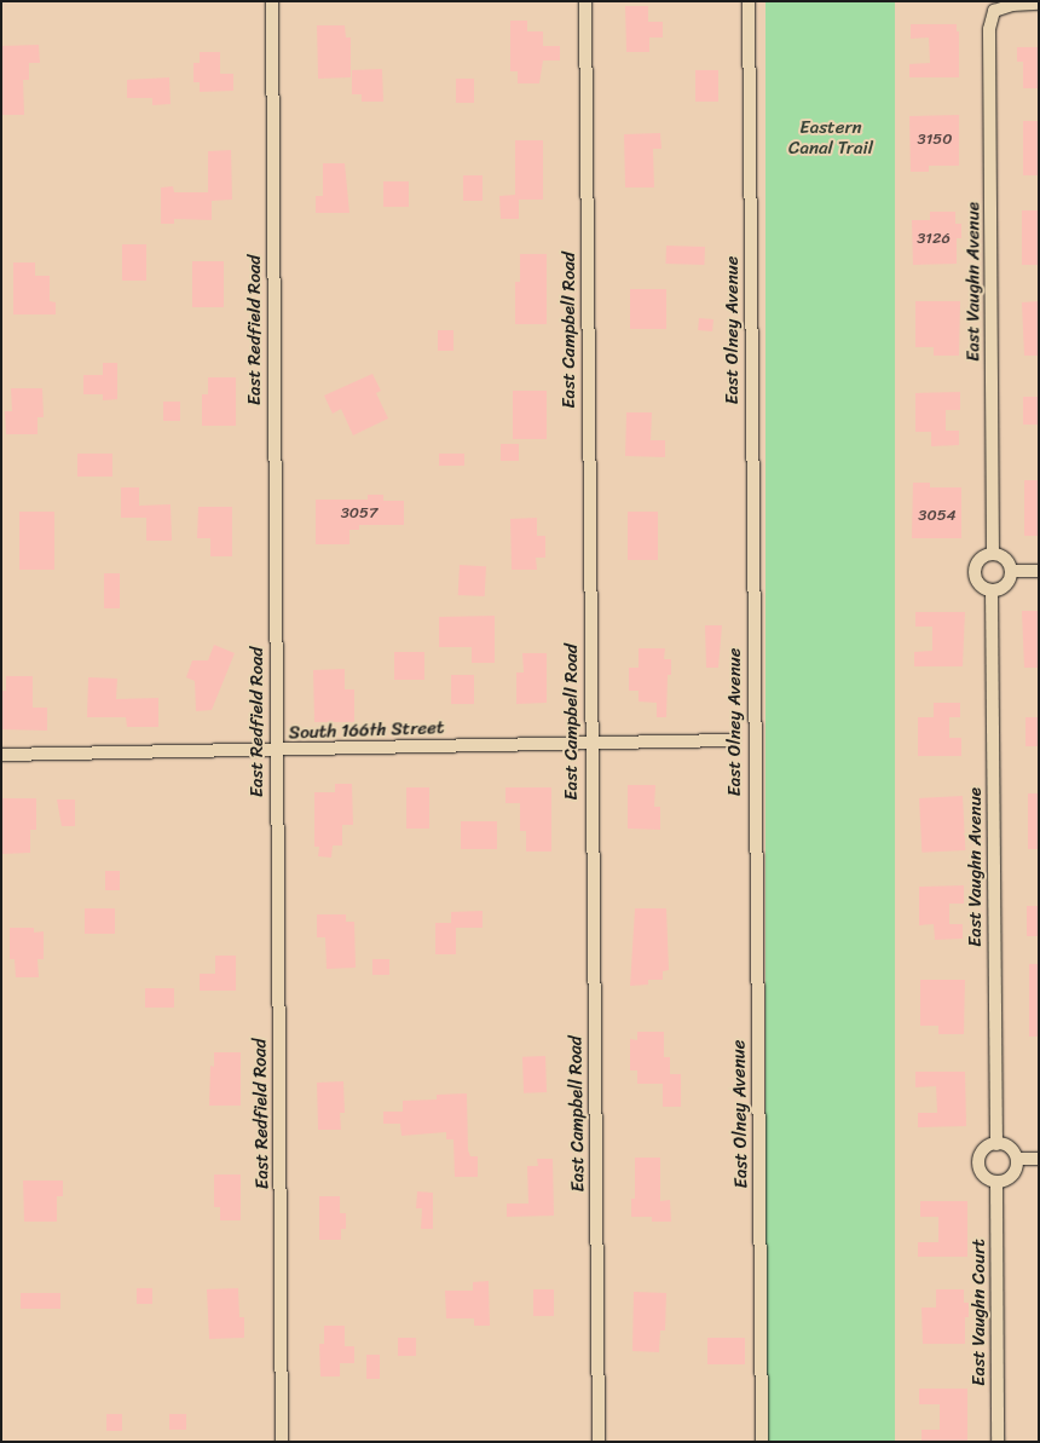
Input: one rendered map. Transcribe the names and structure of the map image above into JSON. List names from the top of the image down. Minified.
{"streets":{"street":["East Vaughn Avenue","East Redfield Road","East Campbell Road","East Olney Avenue","South 166th Street","East Vaughn Court"]},"crossings":[["East Vaughn Avenue","East Vaughn Court"],["East Redfield Road","South 166th Street"],["East Campbell Road","South 166th Street"]],"parks":["Eastern Canal Trail"],"house_numbers":["3150","3126","3057","3054"]}
